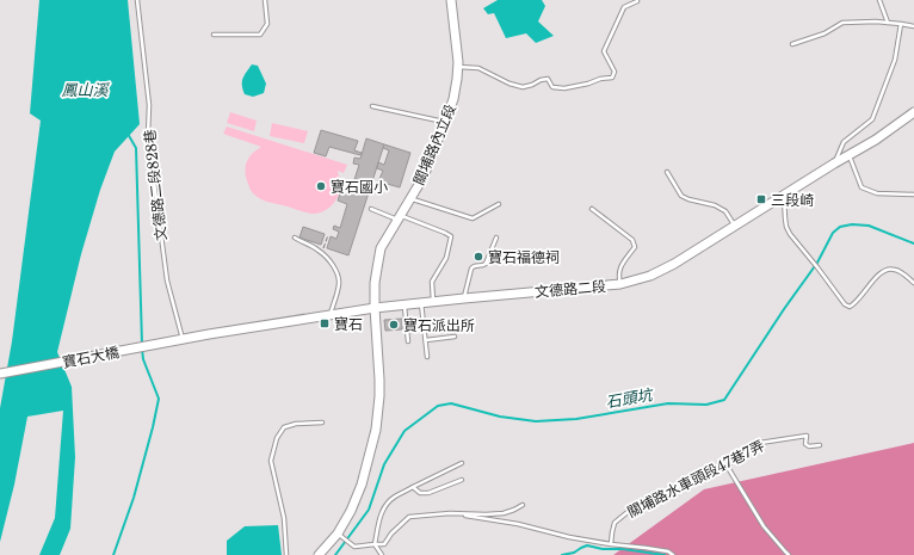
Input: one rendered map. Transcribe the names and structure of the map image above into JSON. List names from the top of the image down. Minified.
{"streets":{"main road":["關埔路內立段","文德路二段","寶石大橋"],"lane":["文德路二段828巷","關埔路水車頭段47巷7弄"]},"crossings":[["關埔路內立段","文德路二段"],["文德路二段828巷","文德路二段"],["文德路二段828巷","寶石大橋"],["文德路二段","寶石大橋"]],"water":["鳳山溪","石頭坑"],"places":{"other":["寶石國小","寶石福德祠","寶石派出所"],"transit":["三段崎","寶石"]}}
